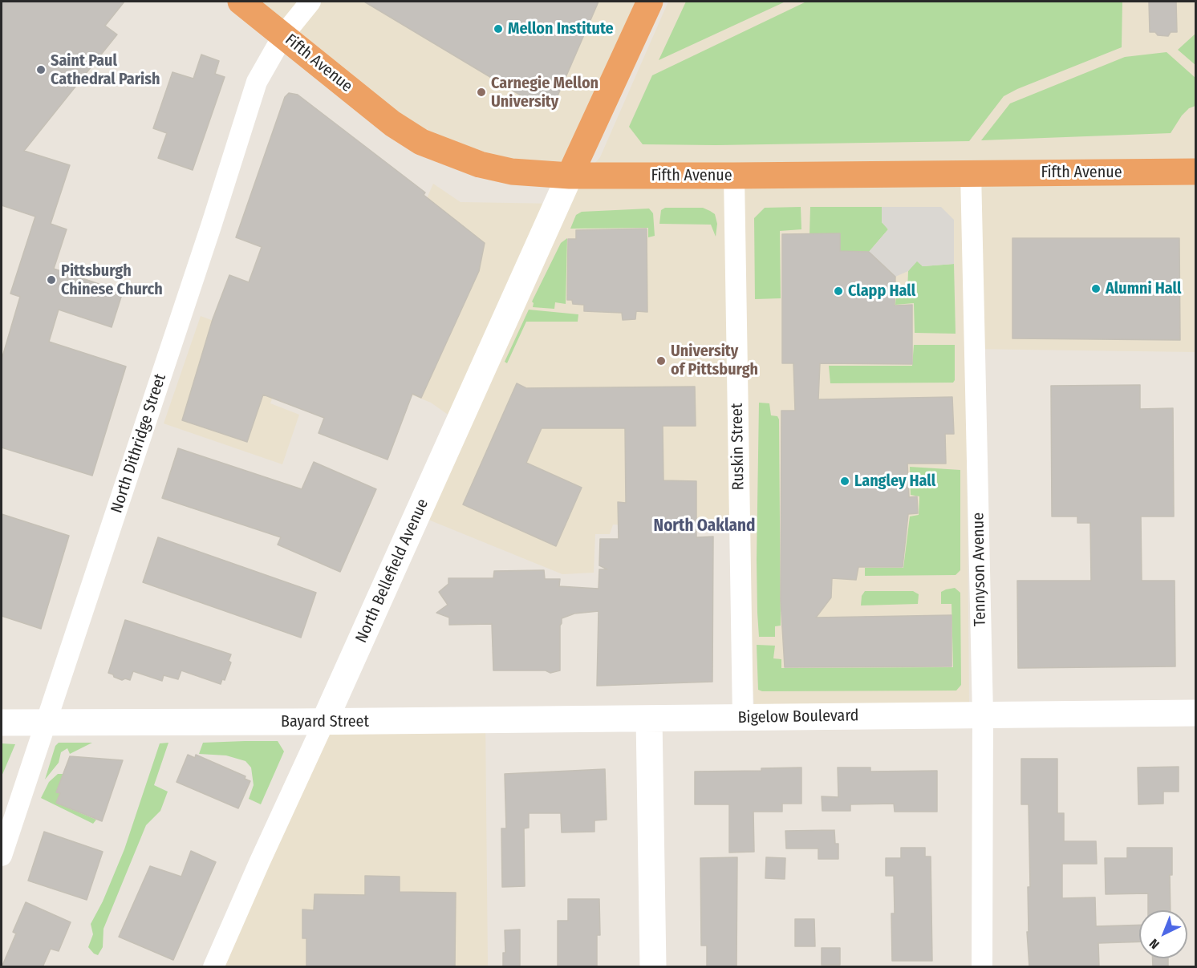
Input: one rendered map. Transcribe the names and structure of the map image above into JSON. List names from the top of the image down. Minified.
{"streets":{"highway":["Fifth Avenue"],"main road":["North Bellefield Avenue","Bigelow Boulevard","Bayard Street"],"street":["North Dithridge Street","Ruskin Street","Tennyson Avenue"]},"crossings":[["Fifth Avenue","North Dithridge Street"],["Fifth Avenue","Ruskin Street"],["Fifth Avenue","Tennyson Avenue"],["Fifth Avenue","North Bellefield Avenue"],["North Dithridge Street","Bayard Street"],["Ruskin Street","Bigelow Boulevard"],["Tennyson Avenue","Bigelow Boulevard"],["North Bellefield Avenue","Bayard Street"],["Bigelow Boulevard","Bayard Street"]],"districts":["North Oakland"],"places":["Mellon Institute","Saint Paul Cathedral Parish","Carnegie Mellon University","Pittsburgh Chinese Church","Alumni Hall","Clapp Hall","University of Pittsburgh","Langley Hall"],"north":"bottom left"}
